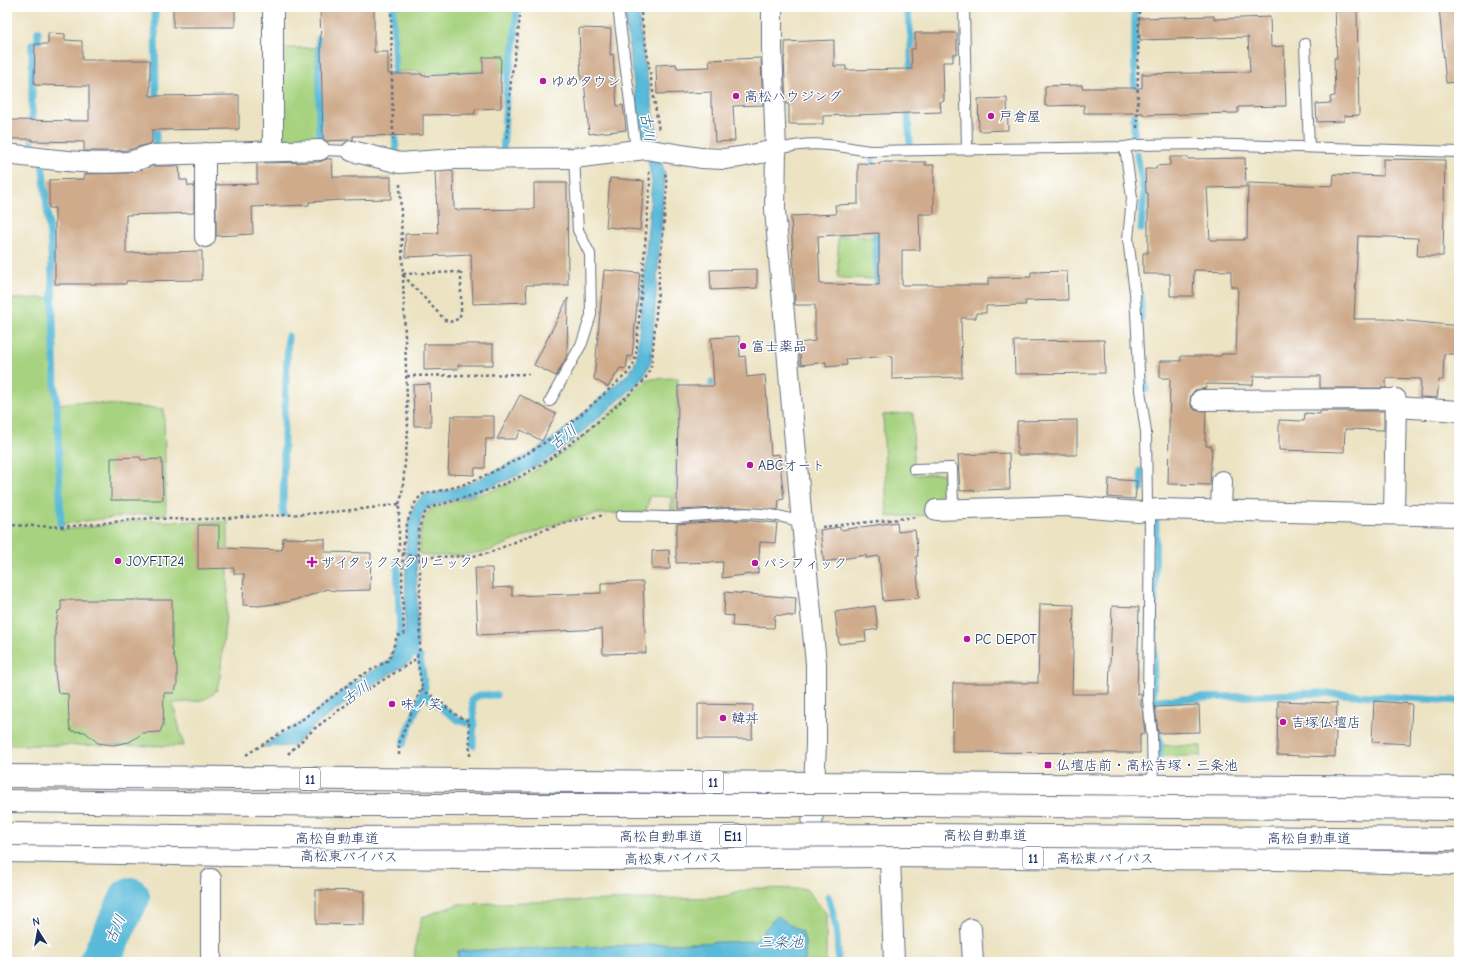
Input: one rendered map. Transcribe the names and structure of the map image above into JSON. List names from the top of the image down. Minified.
{"streets":{"highway":["11","高松自動車道","E11","高松東バイパス"]},"water":["古川","三条池"],"places":{"other":["ゆめタウン","高松ハウジング","戸倉屋","富士薬品","ABCオート","JOYFIT24","パシフィック","PC DEPOT","味ノ笑","韓丼","吉塚仏壇店"],"health":["ザイタックスクリニック"],"transit":["仏壇店前・高松吉塚・三条池"]},"north":"top"}
